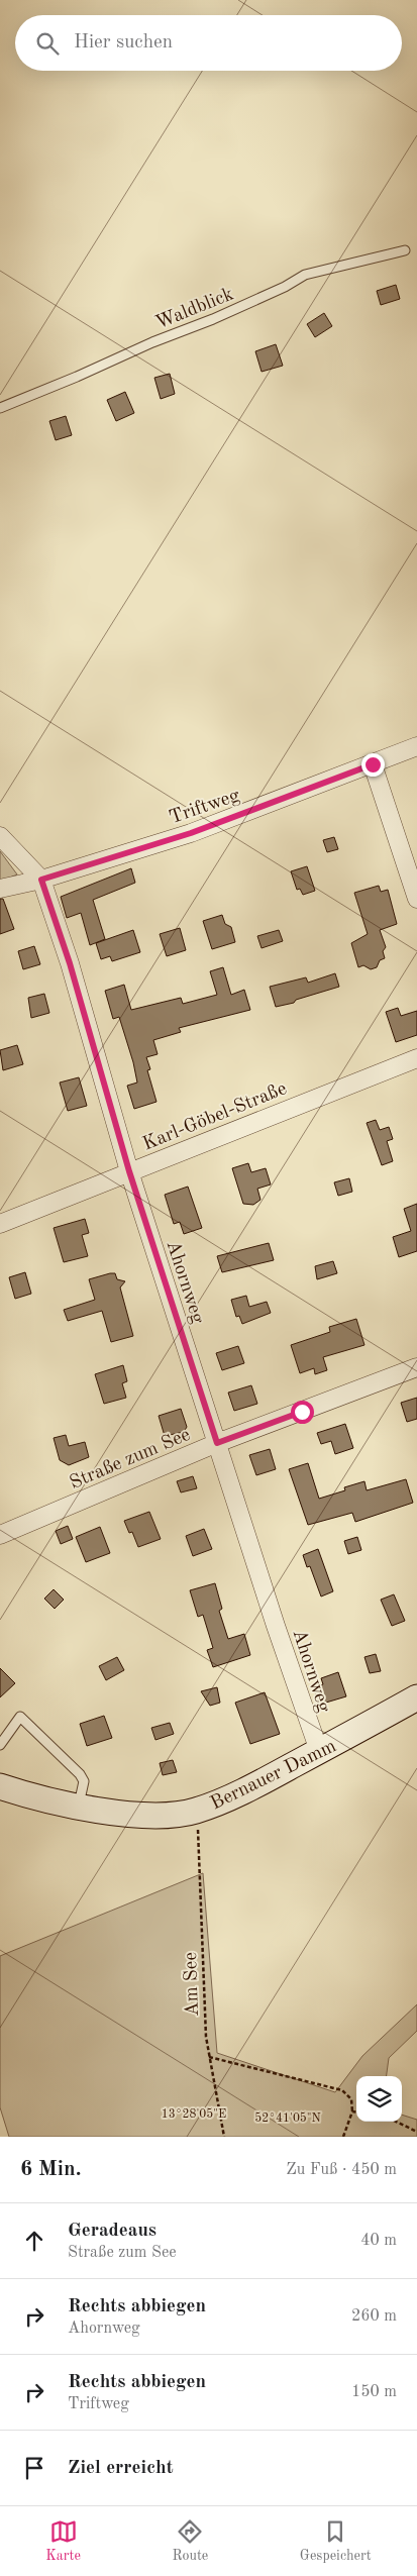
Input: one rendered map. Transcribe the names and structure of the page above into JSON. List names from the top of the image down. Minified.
{"streets":{"main road":["Bernauer Damm"],"street":["Triftweg","Karl-Göbel-Straße","Ahornweg","Straße zum See"],"lane":["Waldblick"],"path":["Am See"]},"crossings":[["Triftweg","Ahornweg"],["Karl-Göbel-Straße","Ahornweg"],["Ahornweg","Straße zum See"],["Ahornweg","Bernauer Damm"]],"page":{"search":"Hier suchen","heading":["6 Min.","Zu Fuß · 450 m"],"list":[["Geradeaus","Straße zum See","40 m"],["Rechts abbiegen","Ahornweg","260 m"],["Rechts abbiegen","Triftweg","150 m"],"Ziel erreicht"],"nav":["Karte","Route","Gespeichert"]},"coordinates":["13°28'05\"E","52°41'05\"N"]}
